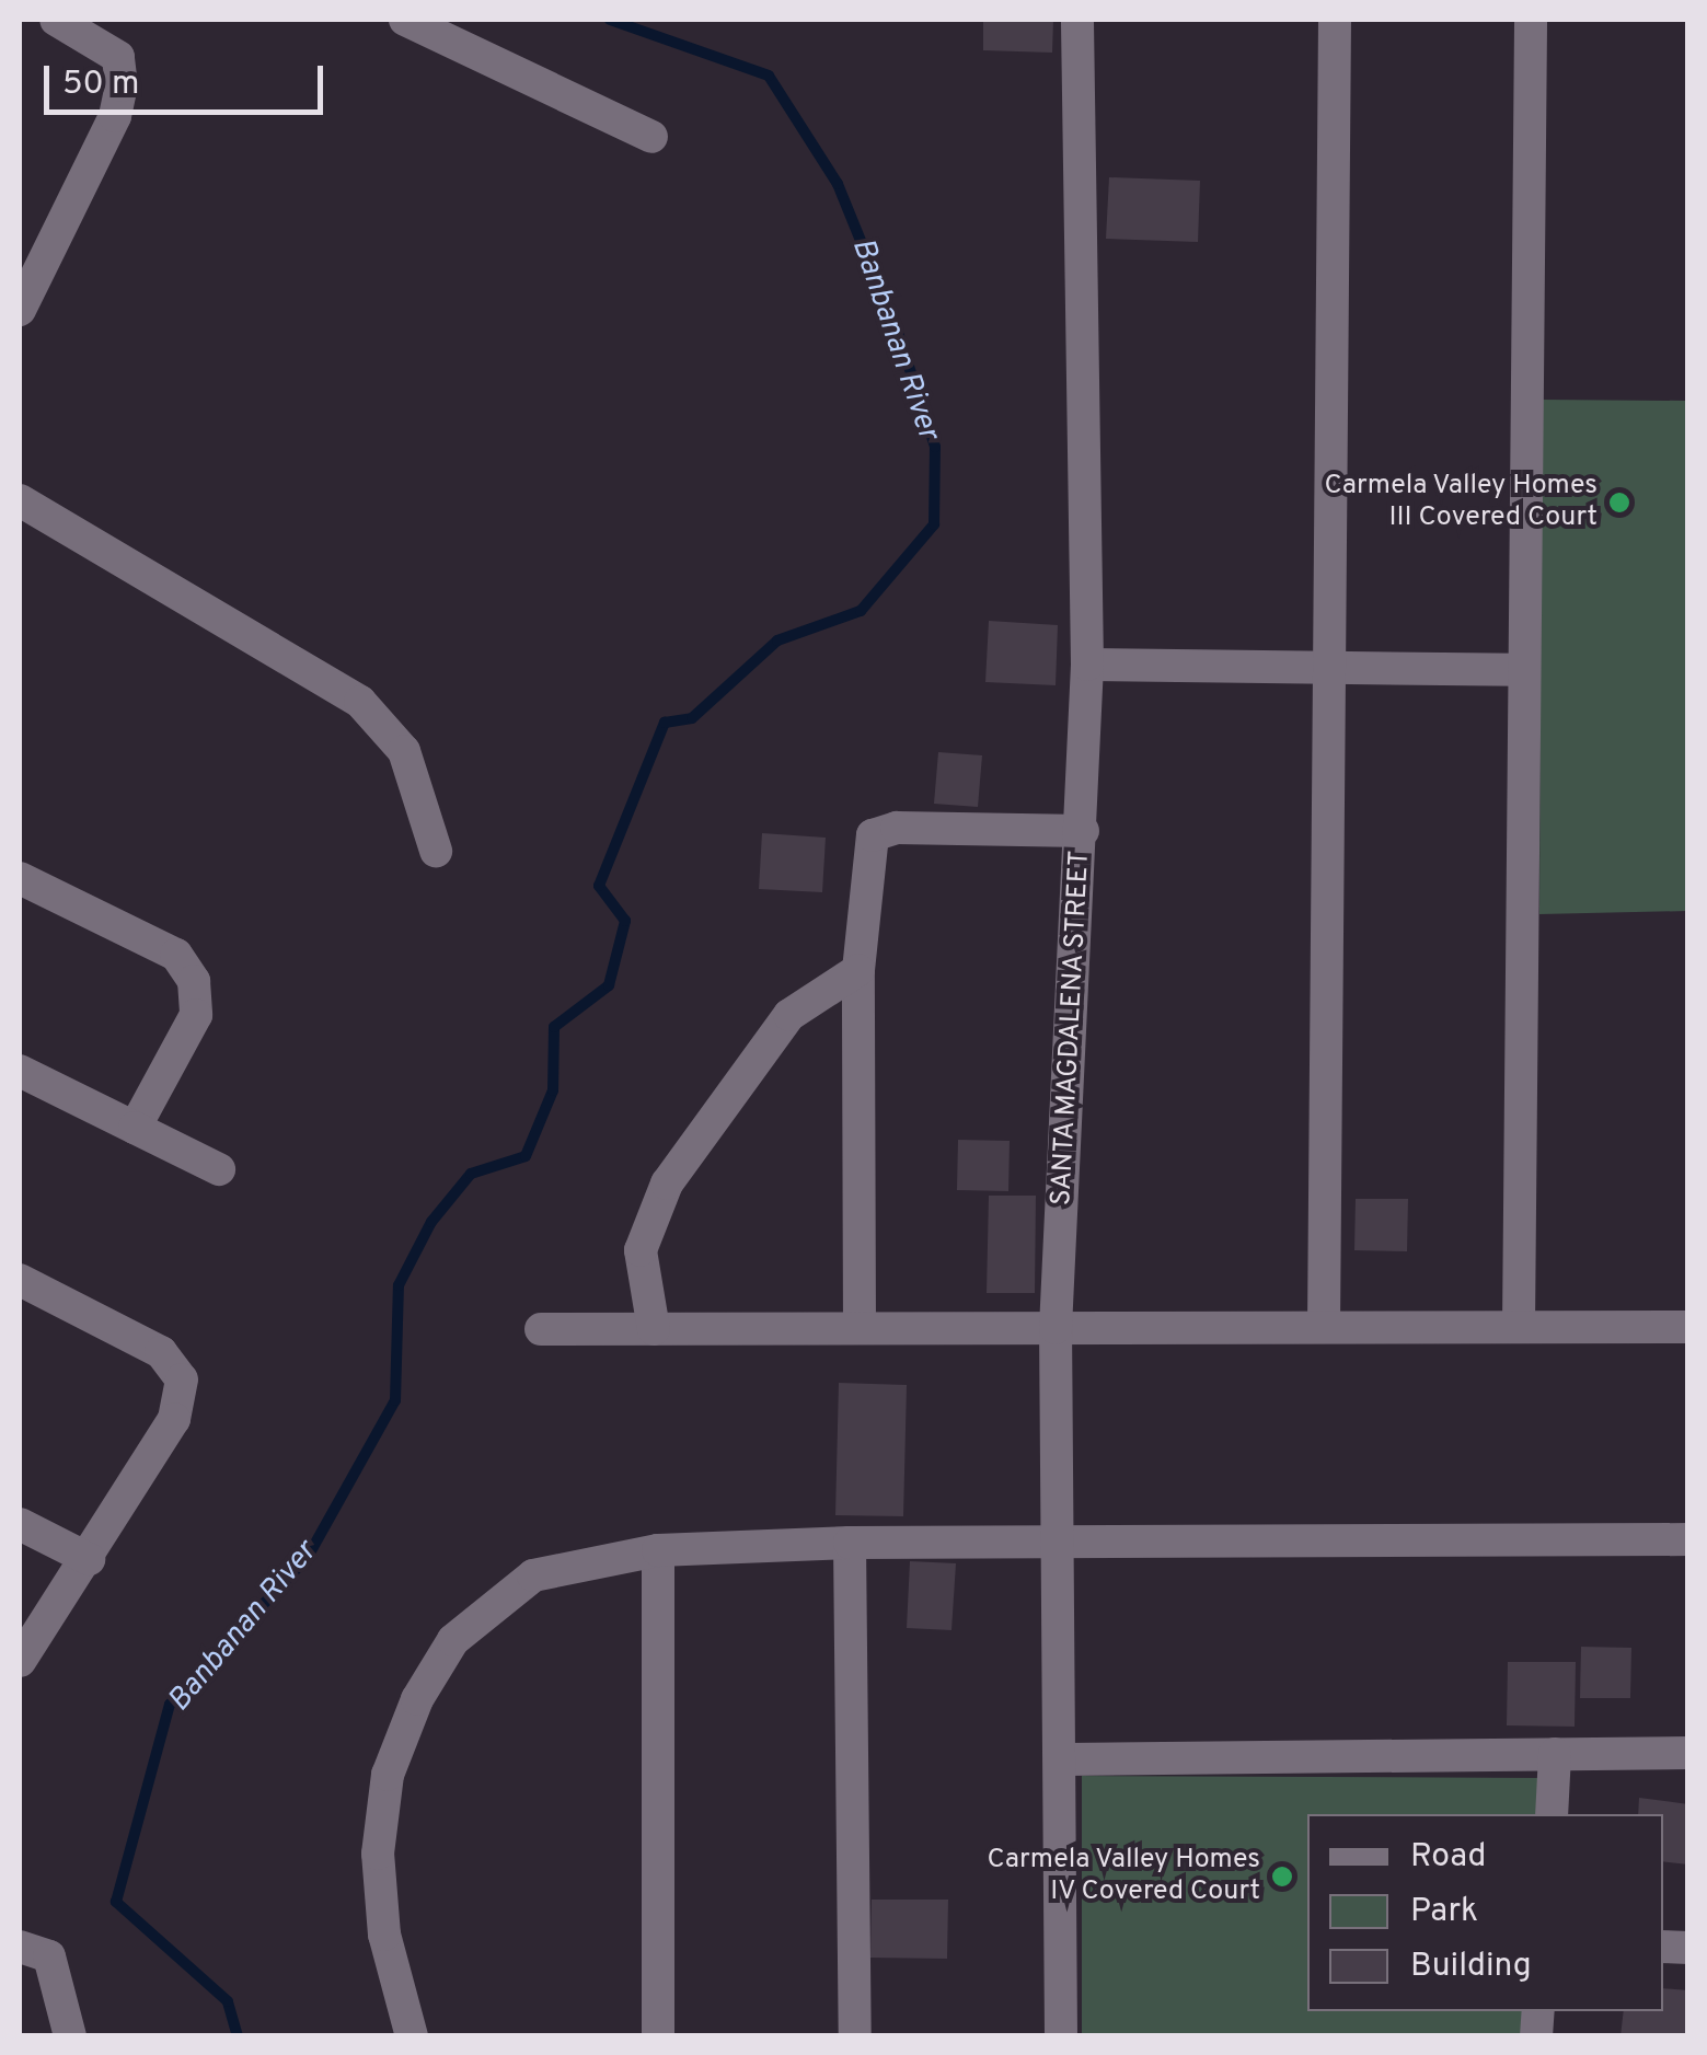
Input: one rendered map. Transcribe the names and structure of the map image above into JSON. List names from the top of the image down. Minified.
{"streets":{"street":["SANTA MAGDALENA STREET"]},"water":["Banbanan River"],"places":["Carmela Valley Homes III Covered Court","Carmela Valley Homes IV Covered Court"],"legend":["Road","Park","Building"],"scale_bar":"50 m"}
